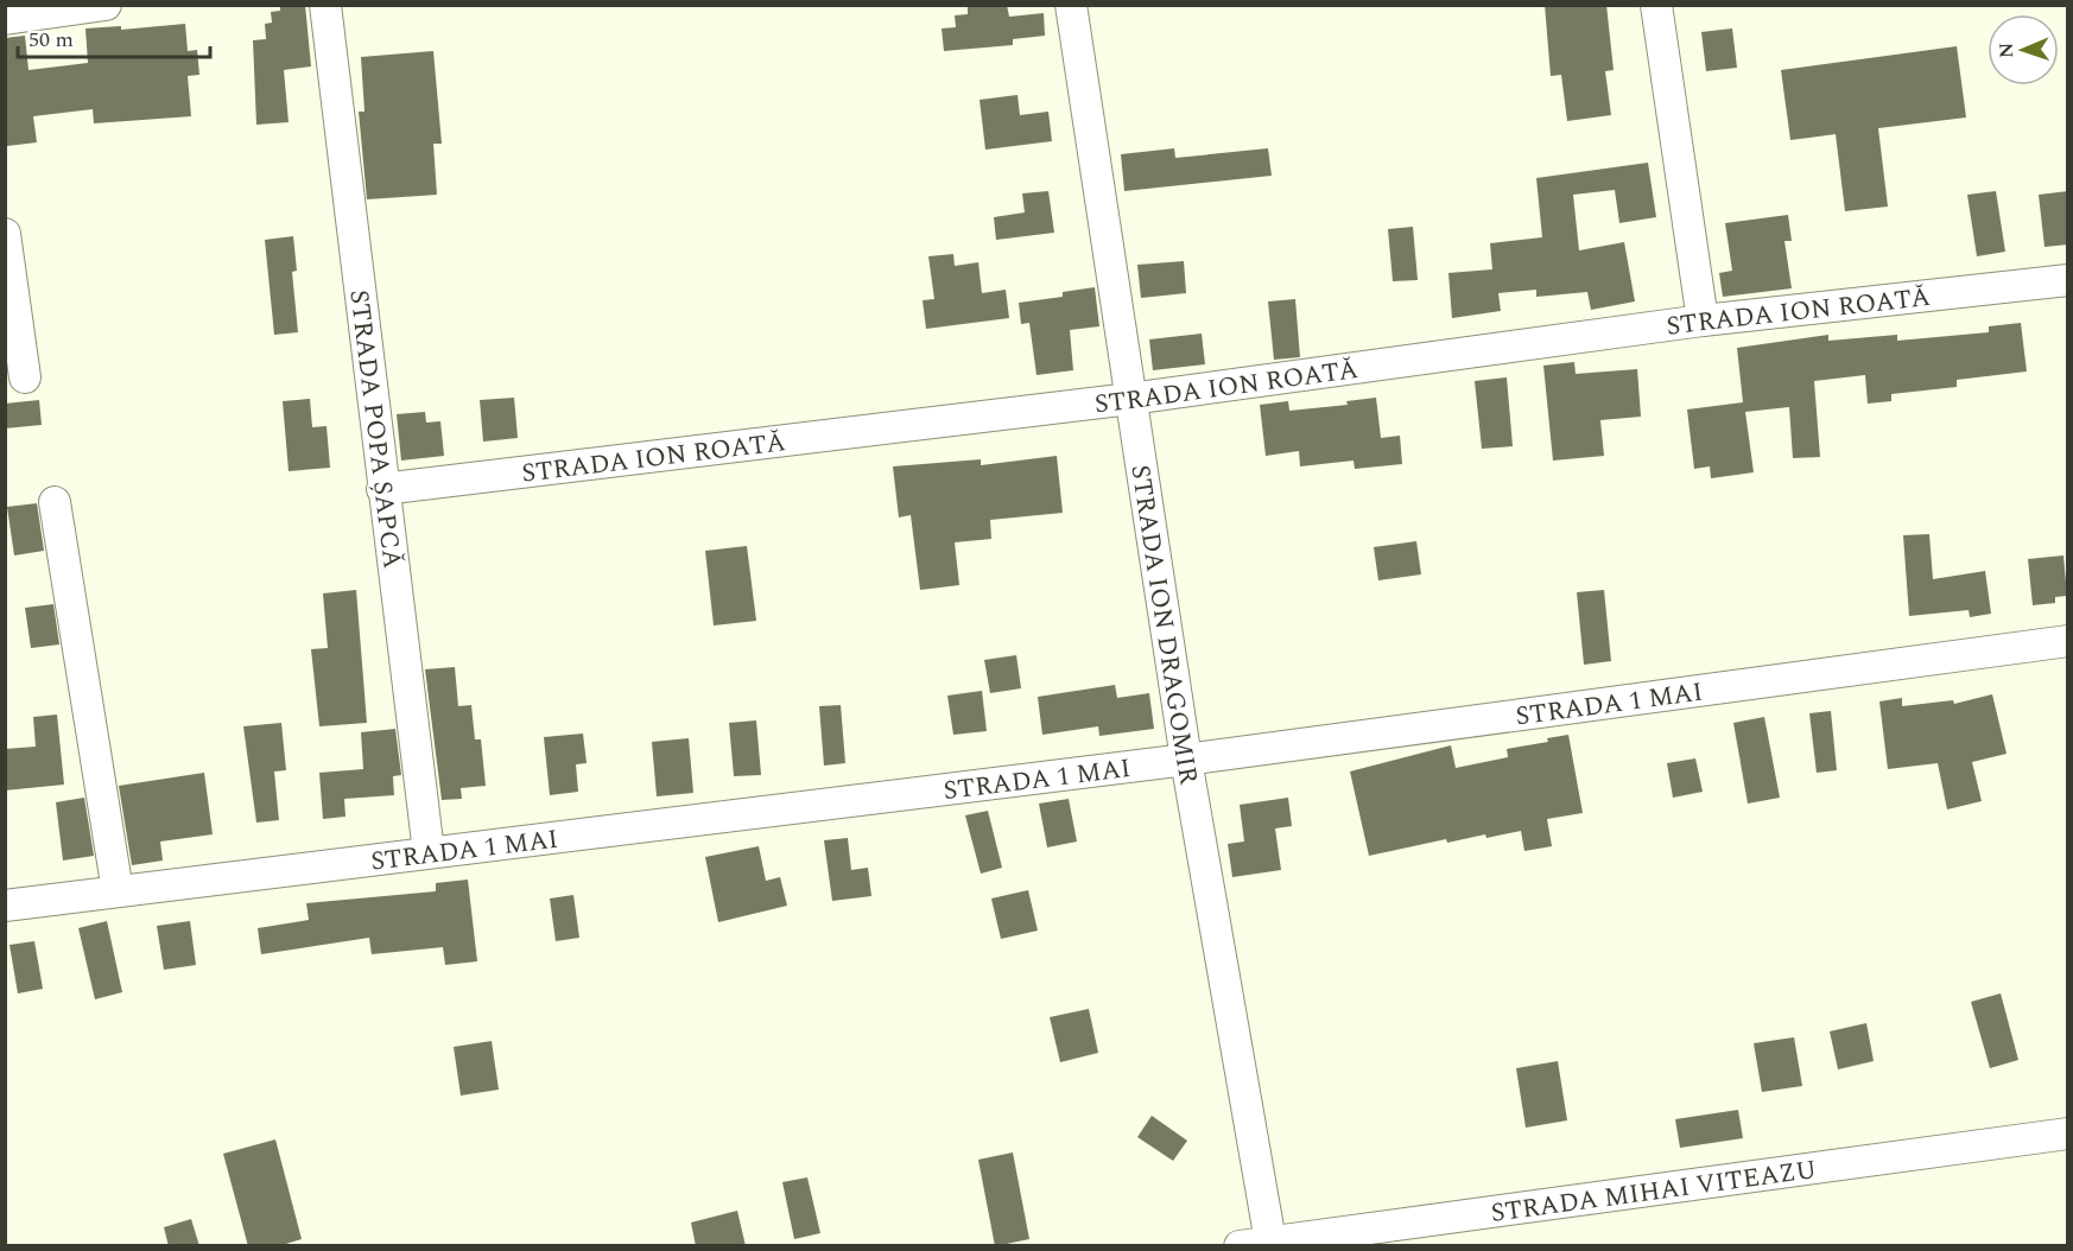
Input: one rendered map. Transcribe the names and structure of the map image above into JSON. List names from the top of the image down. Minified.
{"streets":{"street":["STRADA ION ROATĂ","STRADA POPA ȘAPCĂ","STRADA ION DRAGOMIR","STRADA 1 MAI","STRADA MIHAI VITEAZU"]},"crossings":[["STRADA ION ROATĂ","STRADA POPA ȘAPCĂ"],["STRADA ION ROATĂ","STRADA ION DRAGOMIR"],["STRADA POPA ȘAPCĂ","STRADA 1 MAI"],["STRADA ION DRAGOMIR","STRADA 1 MAI"],["STRADA ION DRAGOMIR","STRADA MIHAI VITEAZU"]],"scale_bar":"50 m","north":"left"}
